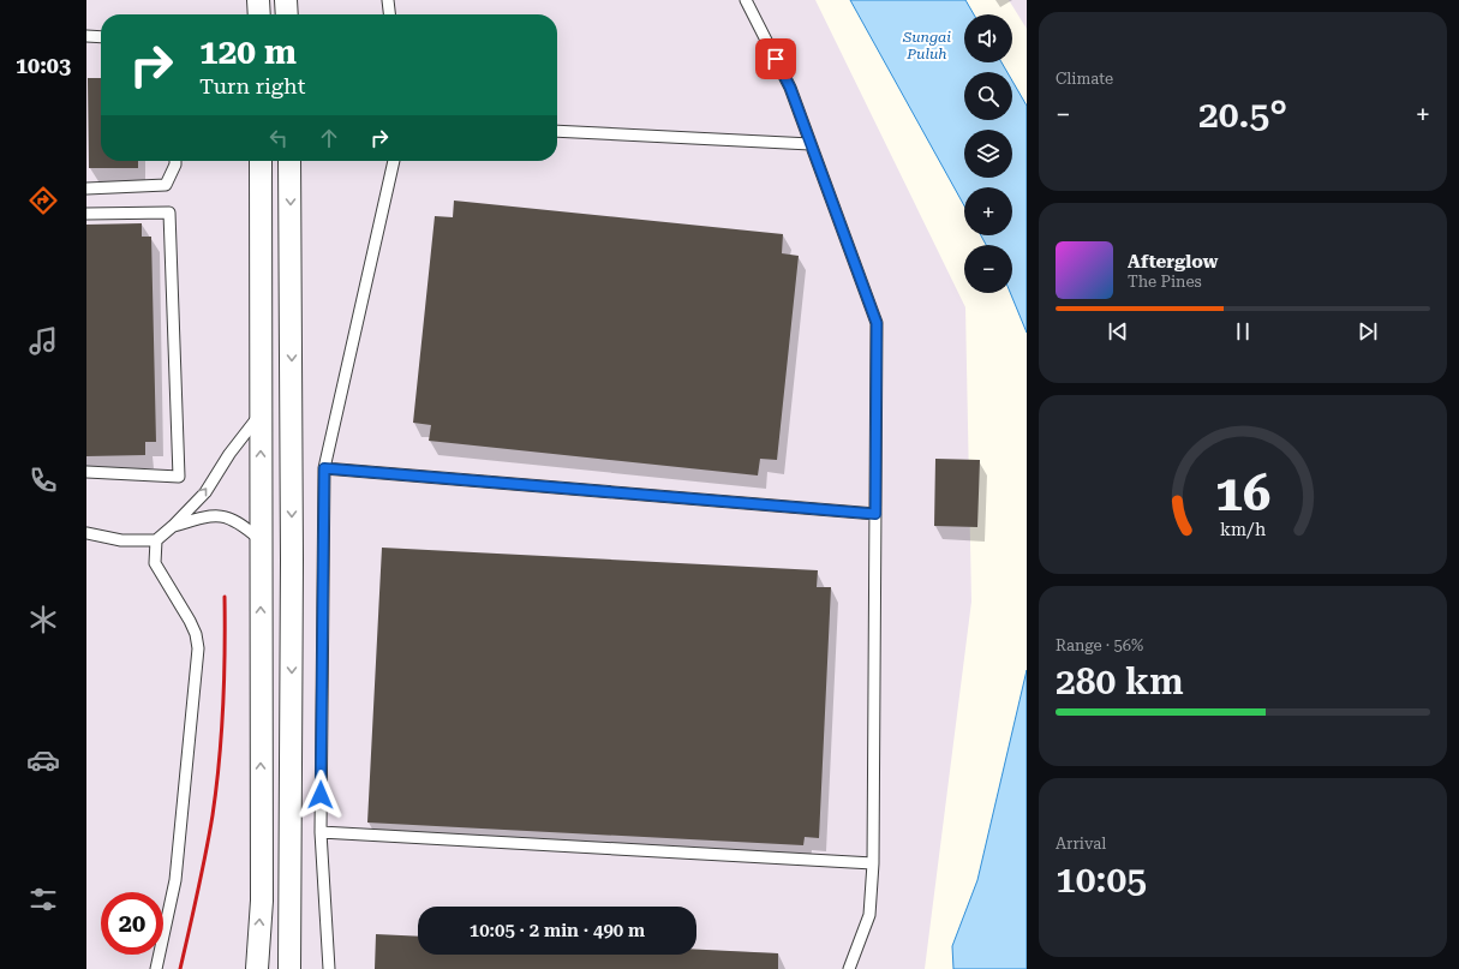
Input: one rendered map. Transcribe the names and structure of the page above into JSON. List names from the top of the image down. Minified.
{"water":["Sungai Puluh"],"page":{"tabs":"10:03","tile":["Climate",["Range · 56%","280 km"],["Arrival","10:05"]],"map_buttons":["+","−"],"turn":["120 m","Turn right"],"heat":["−","20.5°","+"],"song":["Afterglow","The Pines"],"limit":"20","trip":"10:05 · 2 min · 490 m","gauge":["16","km/h"]}}
